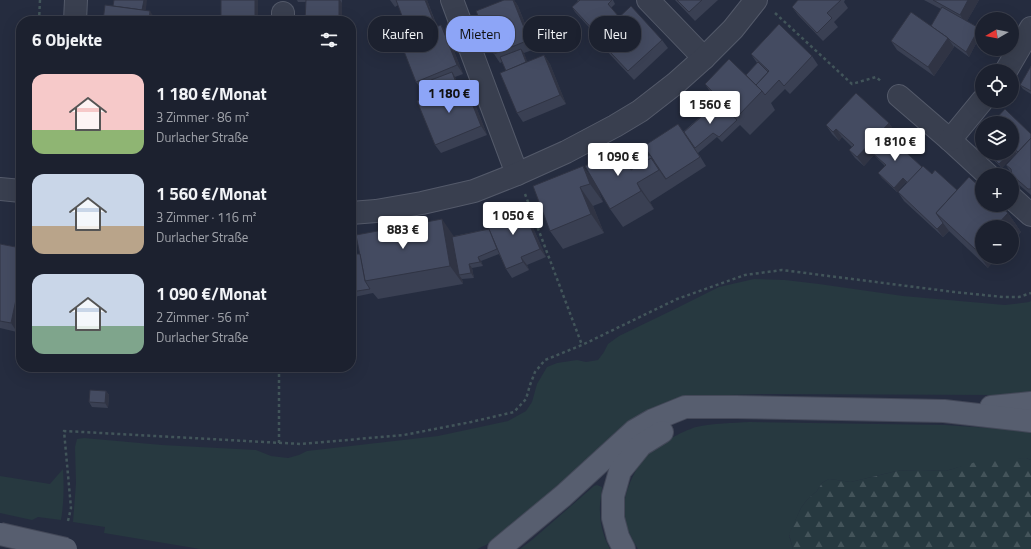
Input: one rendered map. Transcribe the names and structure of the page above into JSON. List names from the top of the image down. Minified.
{"north":"left","page":{"map_buttons":["+","−"],"chip":["Kaufen","Mieten","Filter","Neu"],"heading":"6 Objekte","list":[{"name":"1 180 €/Monat","note":"3 Zimmer · 86 m² · Durlacher Straße"},{"name":"1 560 €/Monat","note":"3 Zimmer · 116 m² · Durlacher Straße"},{"name":"1 090 €/Monat","note":"2 Zimmer · 56 m² · Durlacher Straße"}],"price":["1 180 €","1 560 €","1 810 €","1 090 €","1 050 €","883 €"]}}
